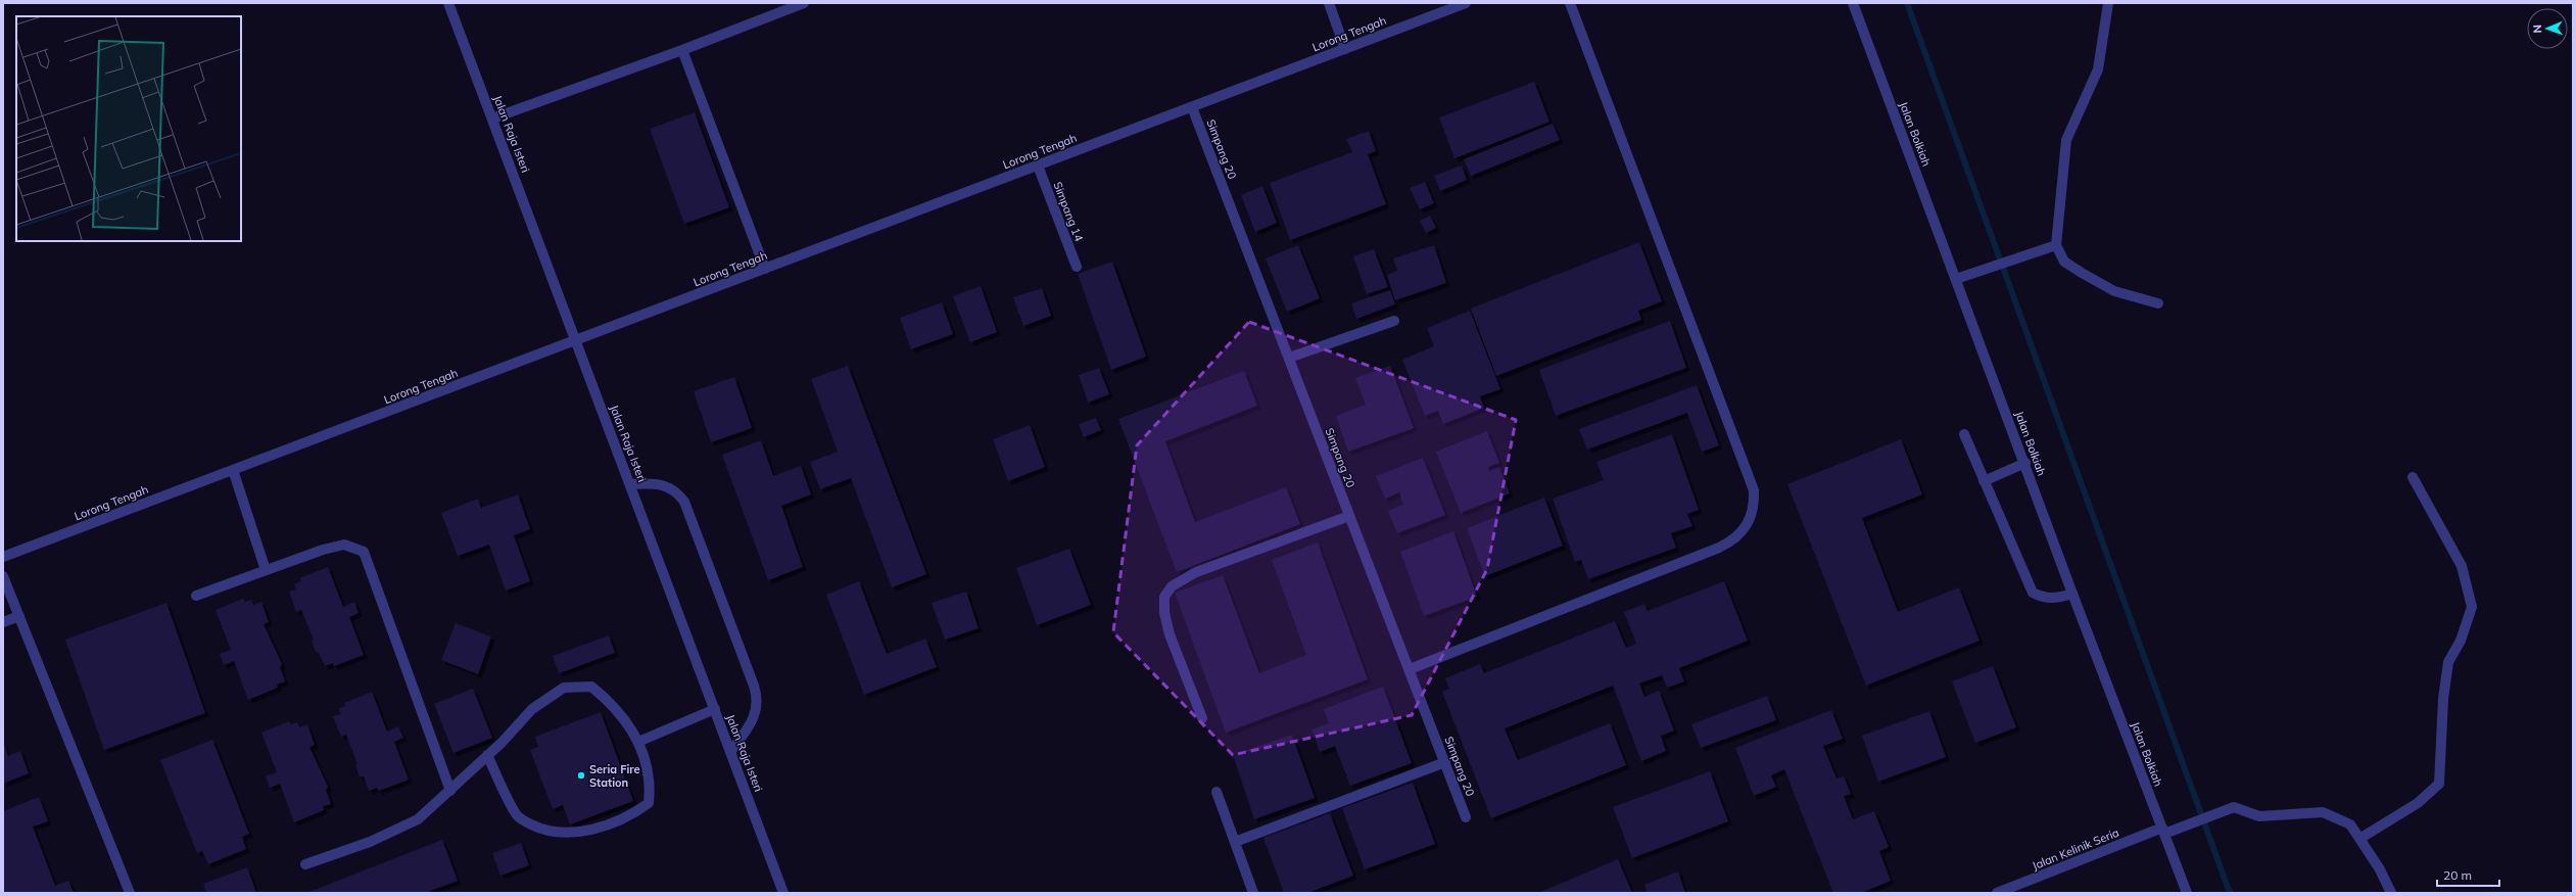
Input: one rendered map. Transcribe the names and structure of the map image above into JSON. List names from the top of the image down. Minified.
{"streets":{"street":["Lorong Tengah","Jalan Raja Isteri","Jalan Bolkiah","Simpang 20","Simpang 14","Jalan Kelinik Seria"]},"crossings":[["Lorong Tengah","Jalan Raja Isteri"],["Lorong Tengah","Simpang 20"],["Lorong Tengah","Simpang 14"],["Jalan Bolkiah","Jalan Kelinik Seria"]],"places":["Seria Fire Station"],"scale_bar":"20 m","north":"left"}
